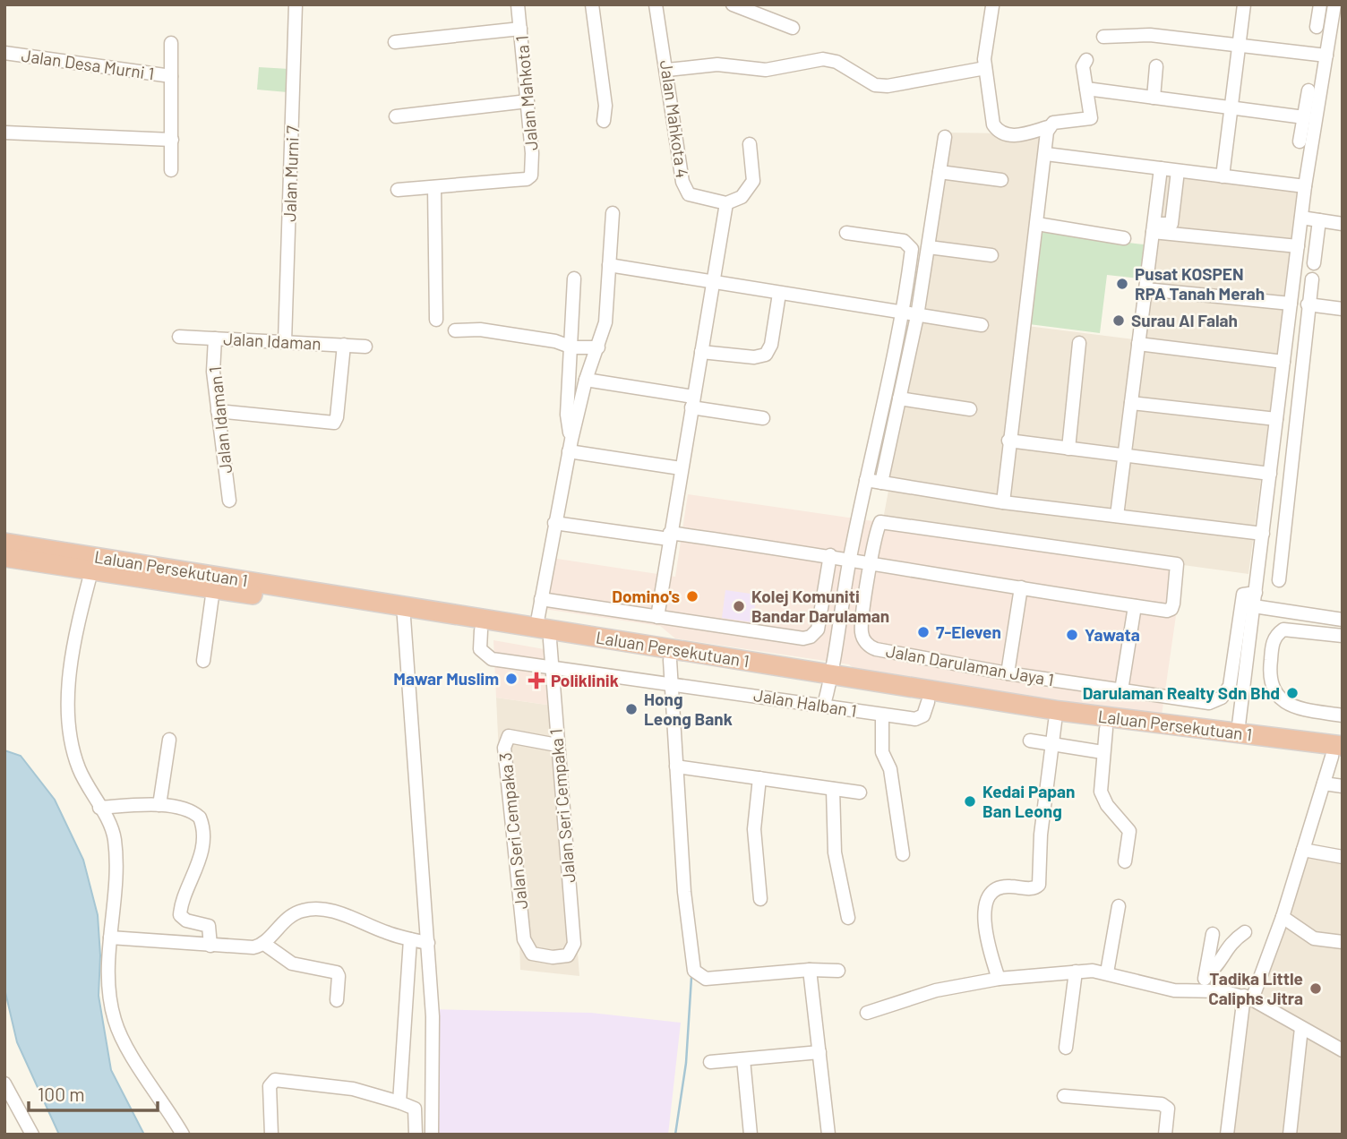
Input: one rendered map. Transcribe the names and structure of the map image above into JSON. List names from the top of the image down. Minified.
{"streets":{"highway":["Laluan Persekutuan 1"],"street":["Jalan Desa Murni 1","Jalan Mahkota 1","Jalan Mahkota 4","Jalan Murni 7","Jalan Idaman","Jalan Idaman 1","Jalan Darulaman Jaya 1","Jalan Halban 1","Jalan Seri Cempaka 1","Jalan Seri Cempaka 3"]},"crossings":[["Jalan Murni 7","Jalan Idaman"],["Jalan Idaman","Jalan Idaman 1"],["Laluan Persekutuan 1","Jalan Halban 1"],["Laluan Persekutuan 1","Jalan Seri Cempaka 1"],["Jalan Halban 1","Jalan Seri Cempaka 1"],["Jalan Seri Cempaka 1","Jalan Seri Cempaka 3"]],"places":{"other":["Pusat KOSPEN RPA Tanah Merah","Surau Al Falah","Domino's","Kolej Komuniti Bandar Darulaman","7-Eleven","Yawata","Mawar Muslim","Darulaman Realty Sdn Bhd","Hong Leong Bank","Kedai Papan Ban Leong","Tadika Little Caliphs Jitra"],"health":["Poliklinik"]},"scale_bar":"100 m"}
